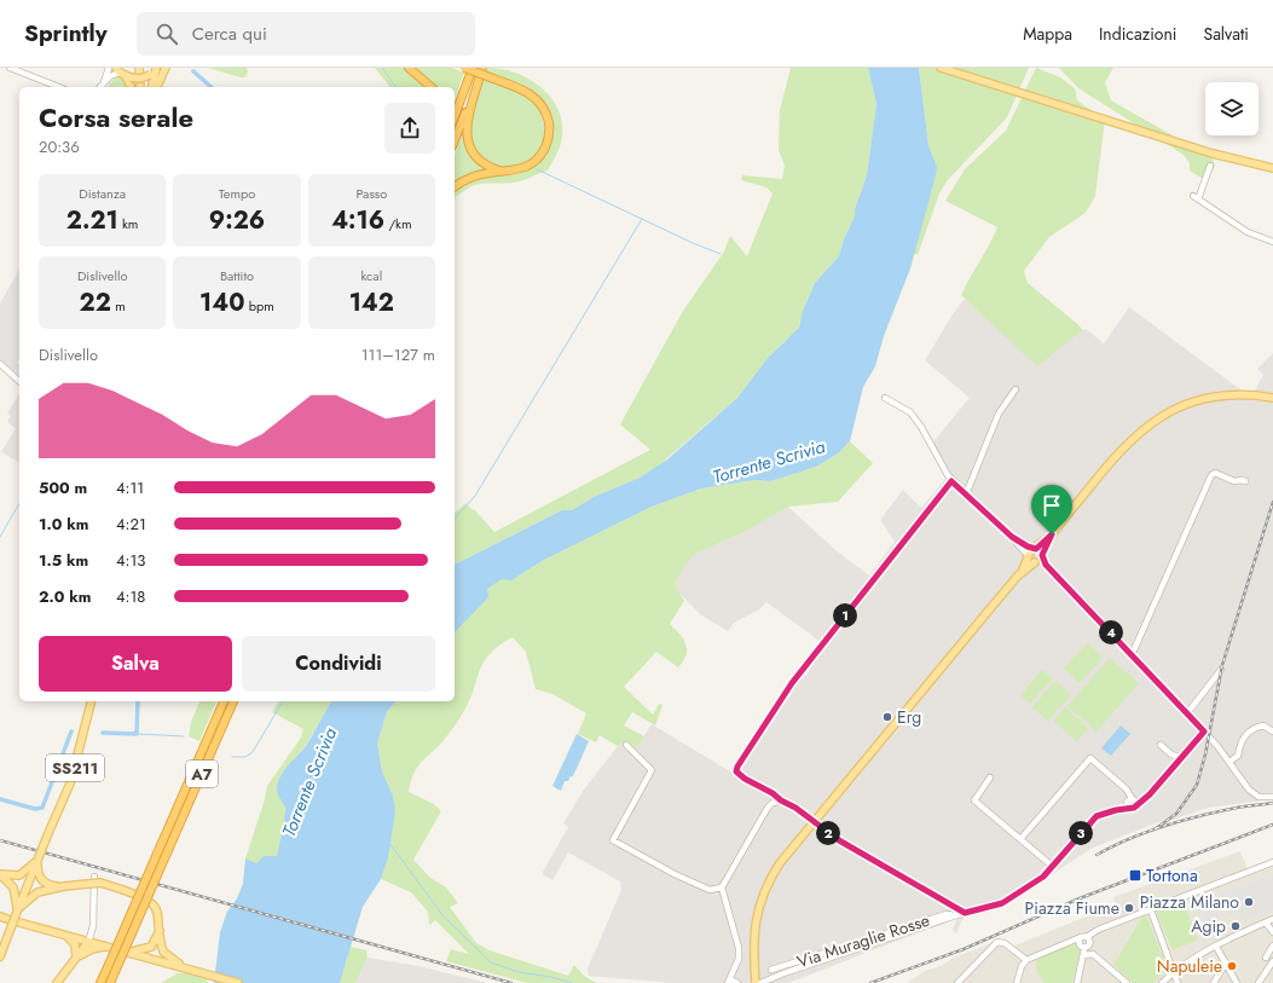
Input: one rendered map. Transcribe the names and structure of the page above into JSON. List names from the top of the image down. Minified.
{"streets":{"highway":["A7"],"main road":["SS211"],"street":["Via Muraglie Rosse"]},"water":["Torrente Scrivia"],"places":{"other":["Erg","Piazza Milano","Piazza Fiume","Agip","Napuleie"],"transit":["Tortona"]},"page":{"header":"Sprintly","search":"Cerca qui","nav":["Mappa","Indicazioni","Salvati"],"heading":["Corsa serale","20:36"],"stats":[["Distanza","2.21 km"],["Tempo","9:26"],["Passo","4:16 /km"],["Dislivello","22 m"],["Battito","140 bpm"],["kcal","142"]],"chart":["Dislivello","111–127 m"],"list":[{"name":"500 m","note":"4:11"},{"name":"1.0 km","note":"4:21"},{"name":"1.5 km","note":"4:13"},{"name":"2.0 km","note":"4:18"}],"pins":["1","4","2","3"],"buttons":["Salva","Condividi"]}}
